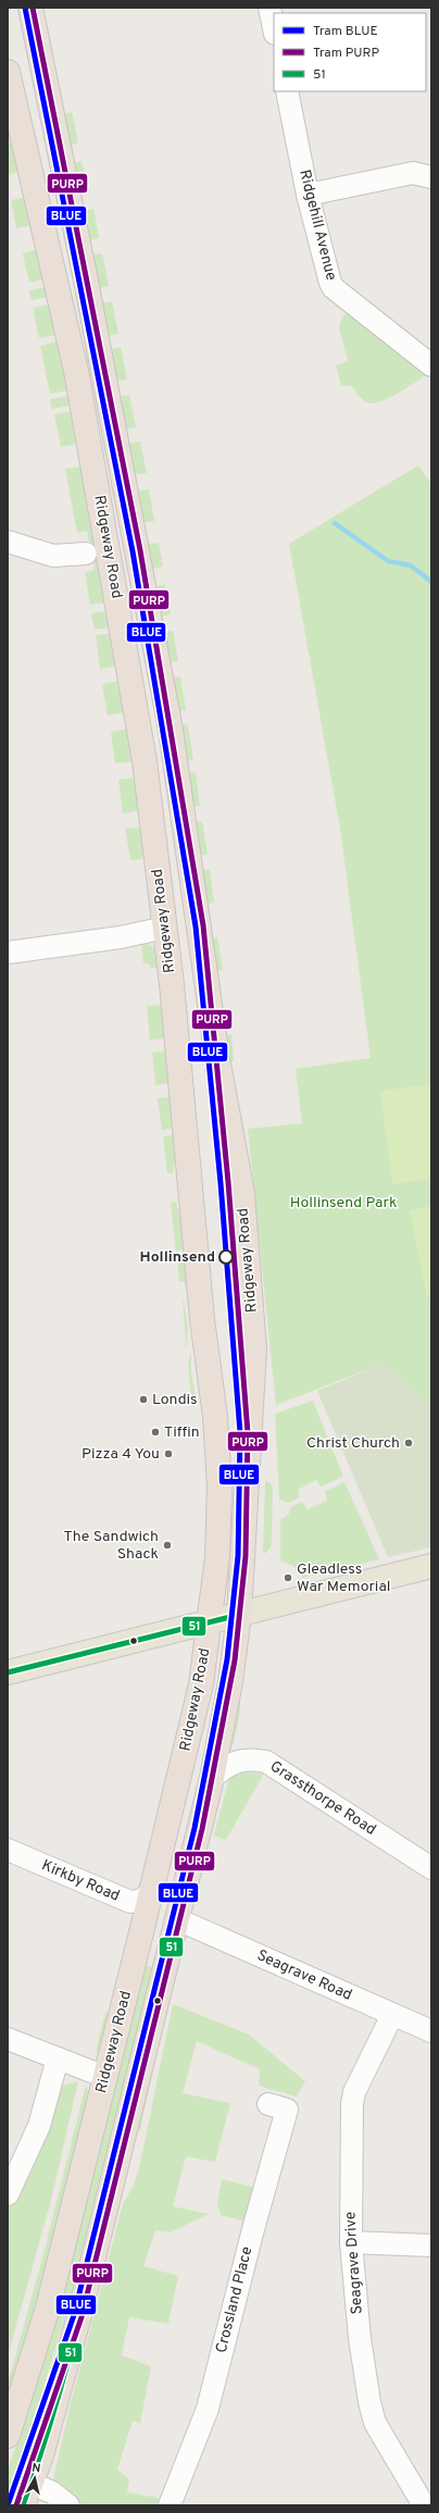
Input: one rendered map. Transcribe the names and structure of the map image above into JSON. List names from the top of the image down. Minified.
{"streets":{"highway":["Ridgeway Road"],"street":["Ridgehill Avenue","Grassthorpe Road","Kirkby Road","Seagrave Road","Seagrave Drive","Crossland Place"]},"crossings":[["Ridgeway Road","Grassthorpe Road"],["Ridgeway Road","Kirkby Road"],["Ridgeway Road","Seagrave Road"],["Seagrave Road","Seagrave Drive"]],"parks":["Hollinsend Park"],"places":["Hollinsend","Londis","Tiffin","Christ Church","Pizza 4 You","The Sandwich Shack","Gleadless War Memorial"],"lines":["tram line BLUE","tram line PURP","transit line 51"],"legend":["Tram BLUE","Tram PURP","51"],"north":"top"}
